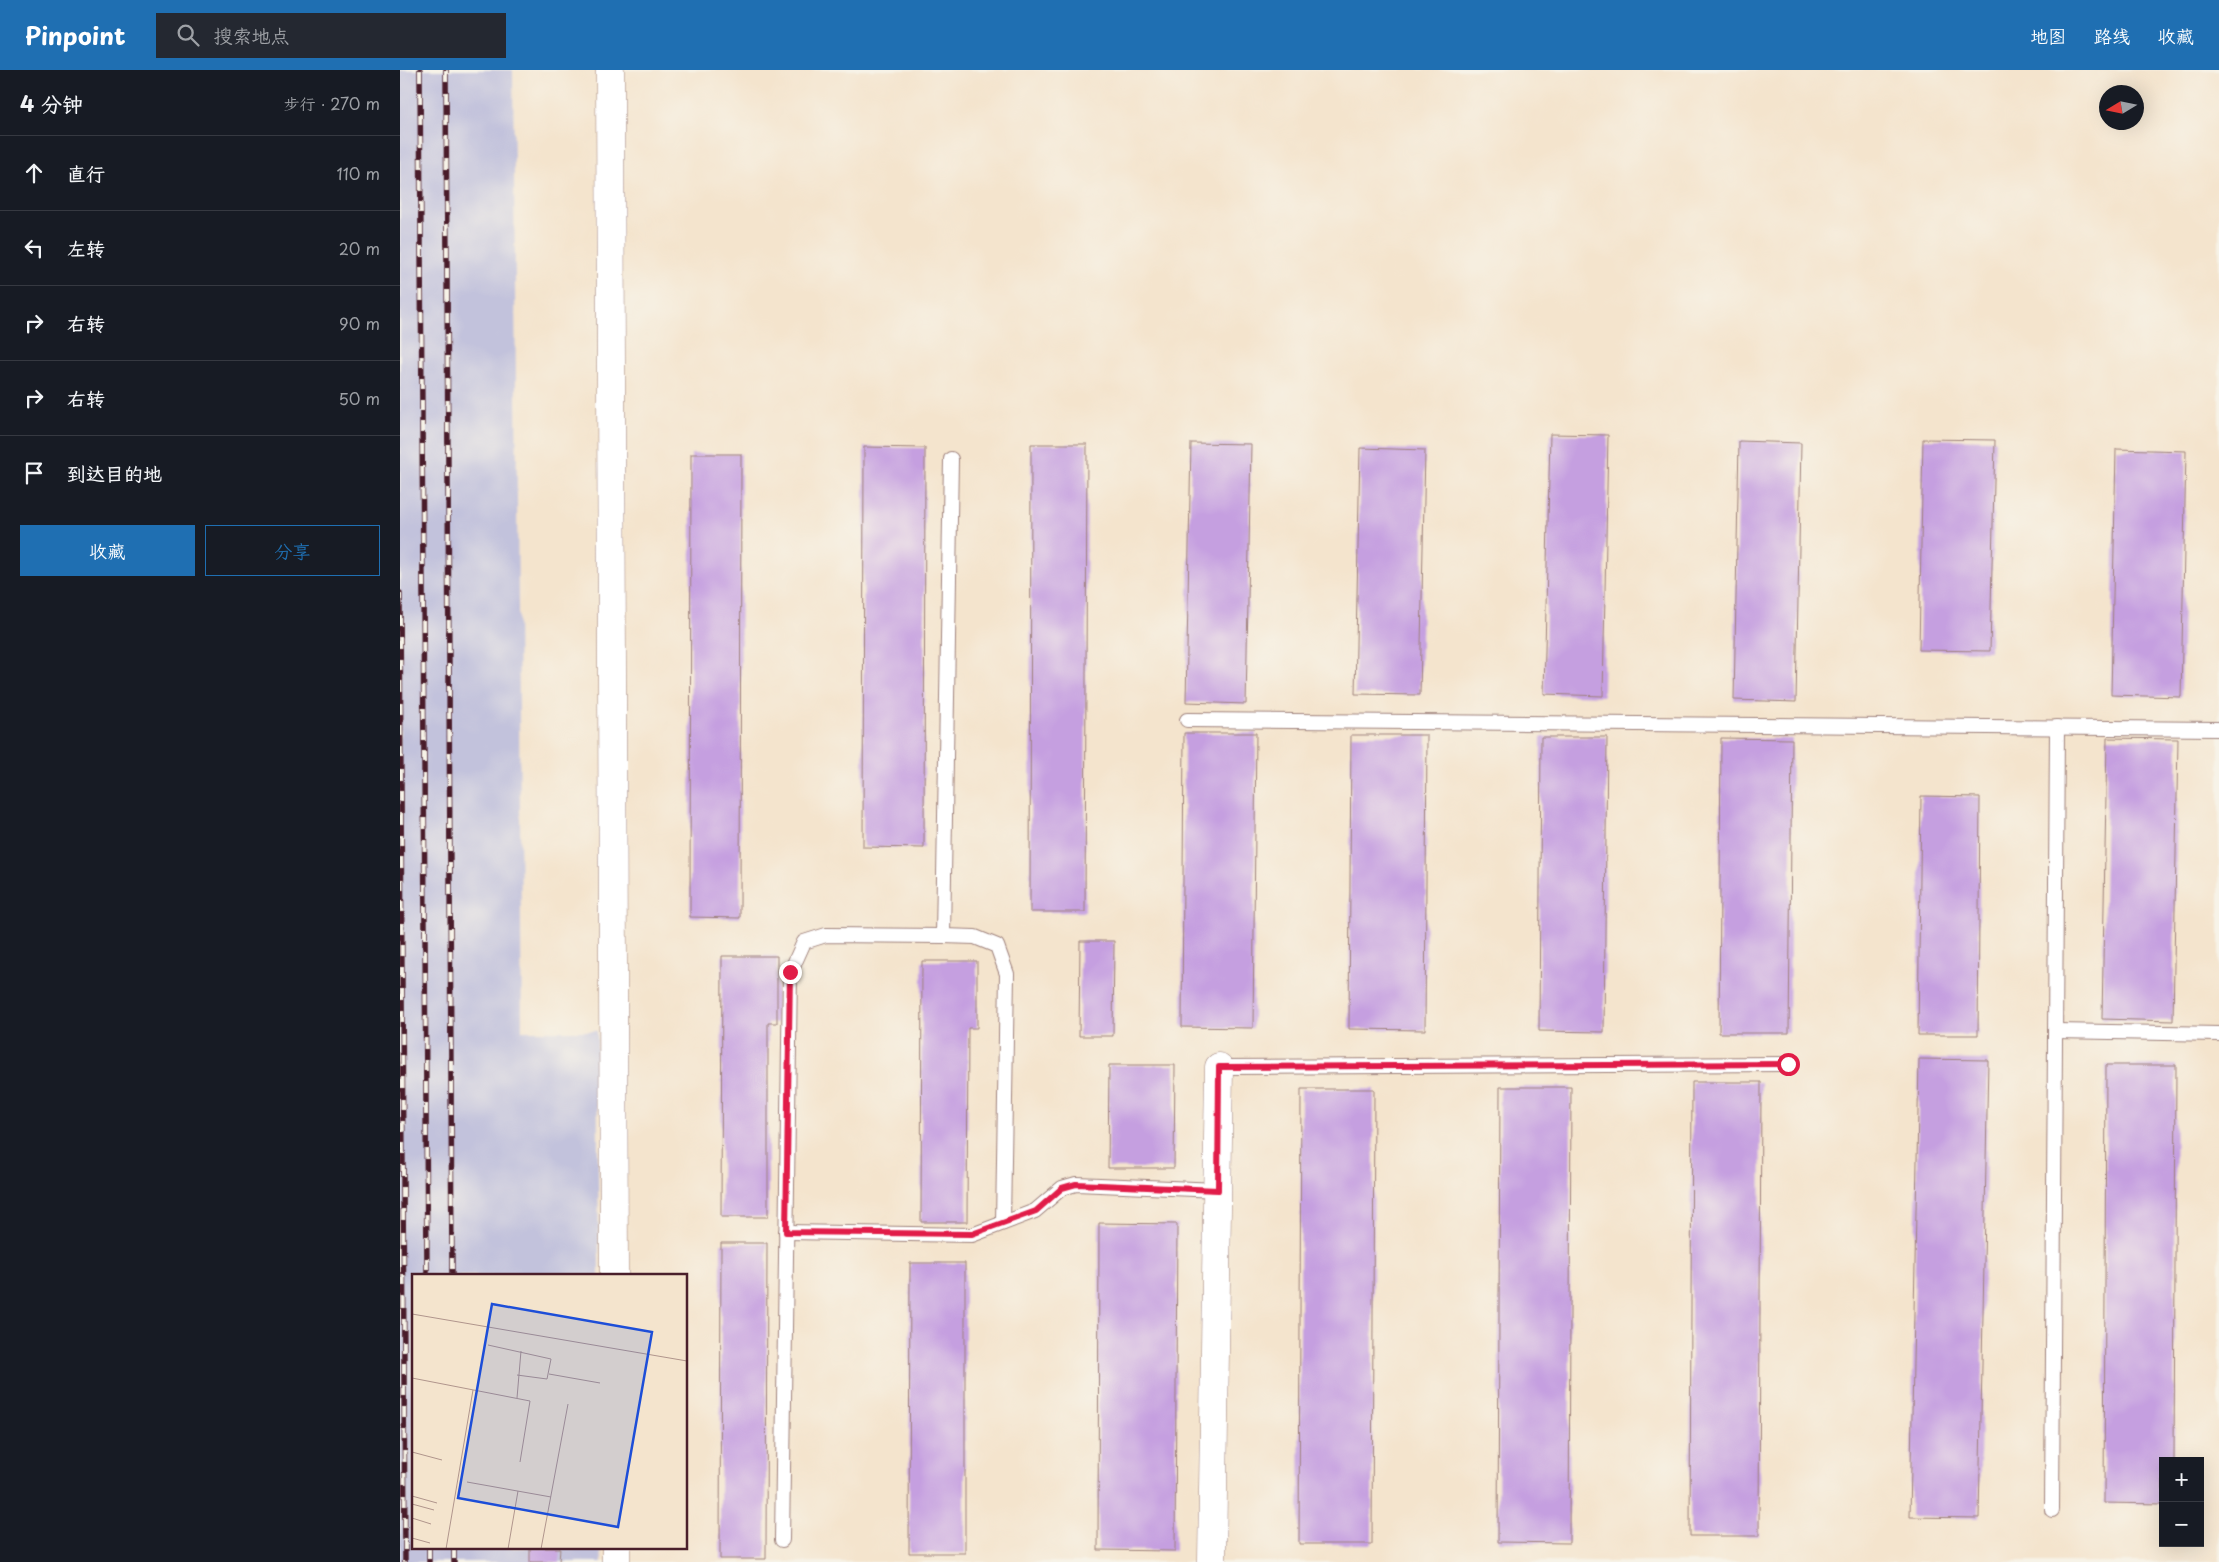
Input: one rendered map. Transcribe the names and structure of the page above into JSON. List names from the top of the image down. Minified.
{"north":"left","page":{"header":"Pinpoint","search":"搜索地点","nav":["地图","路线","收藏"],"heading":["4 分钟","步行 · 270 m"],"list":[["直行","110 m"],["左转","20 m"],["右转","90 m"],["右转","50 m"],"到达目的地"],"buttons":["收藏","分享"],"map_buttons":["+","−"]}}
